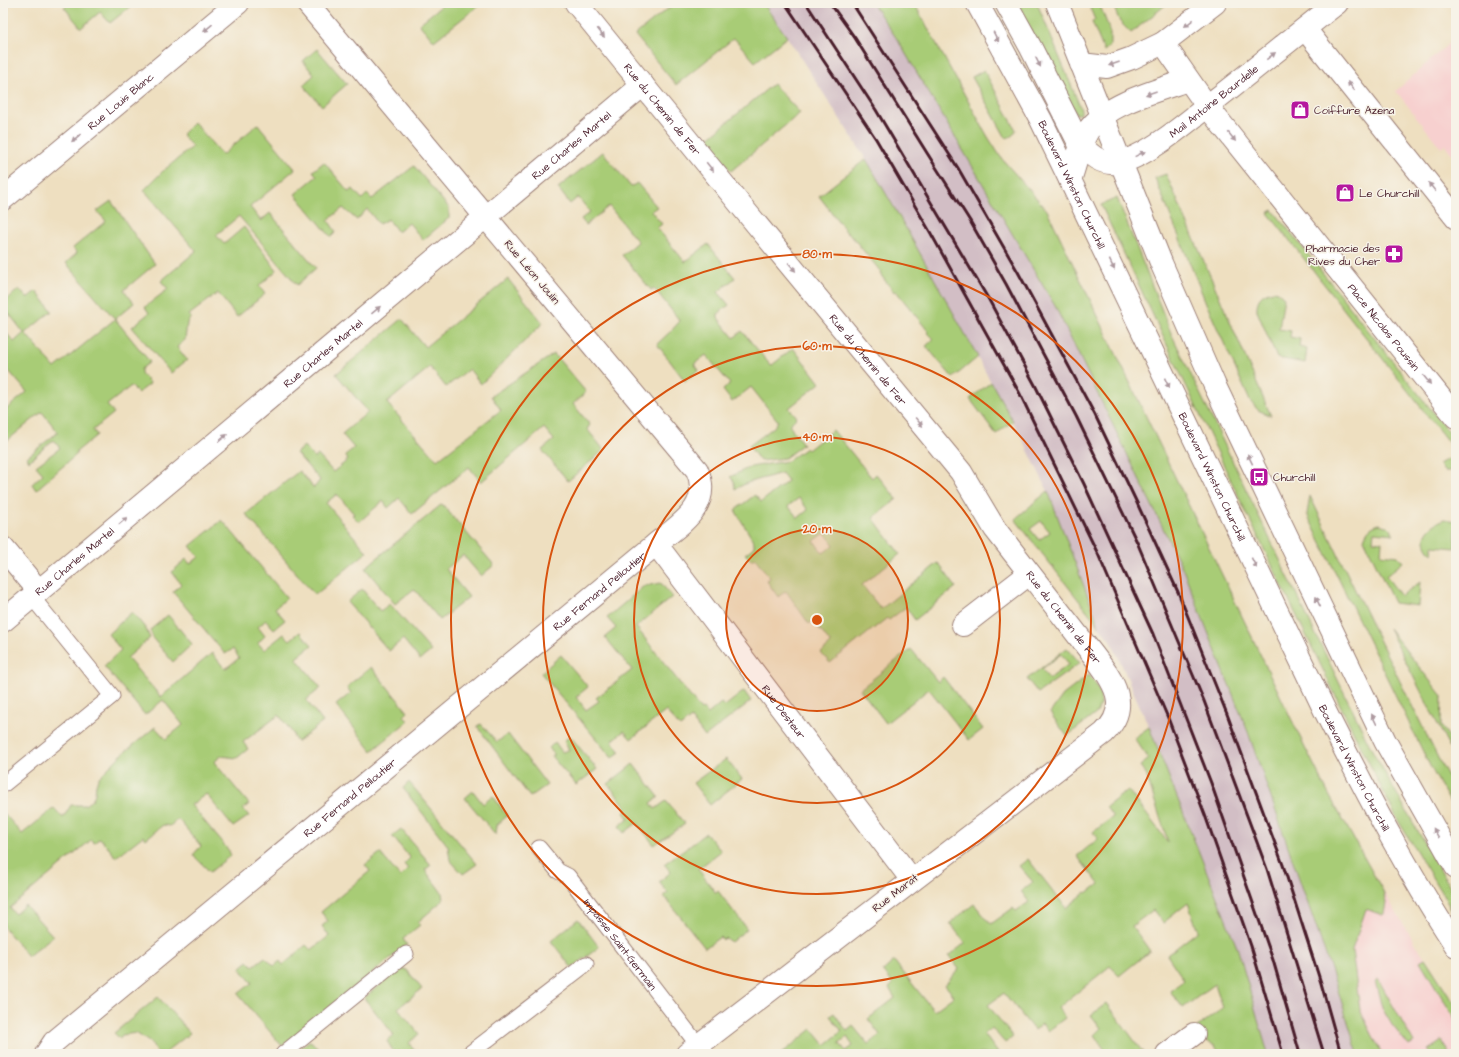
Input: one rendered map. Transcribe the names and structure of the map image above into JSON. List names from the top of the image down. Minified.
{"streets":{"street":["Mail Antoine Bourdelle","Rue Louis Blanc","Rue du Chemin de Fer","Rue Charles Martel","Boulevard Winston Churchill","Rue Léon Joulin","Place Nicolas Poussin","Rue Fernand Pelloutier","Rue Desteur","Rue Marat"],"lane":["Impasse Saint-Germain"]},"crossings":[["Mail Antoine Bourdelle","Place Nicolas Poussin"],["Rue du Chemin de Fer","Rue Charles Martel"],["Rue du Chemin de Fer","Rue Marat"],["Rue Charles Martel","Rue Léon Joulin"],["Rue Léon Joulin","Rue Fernand Pelloutier"],["Rue Léon Joulin","Rue Desteur"],["Rue Fernand Pelloutier","Rue Desteur"],["Rue Desteur","Rue Marat"],["Rue Marat","Impasse Saint-Germain"]],"one_way":["Rue Louis Blanc","Rue du Chemin de Fer","Rue Charles Martel"],"places":{"shop":["Coiffure Azena","Le Churchill"],"pharmacy":["Pharmacie des Rives du Cher"],"bus stop":["Churchill"]},"rings":["80 m","60 m","40 m","20 m"]}
